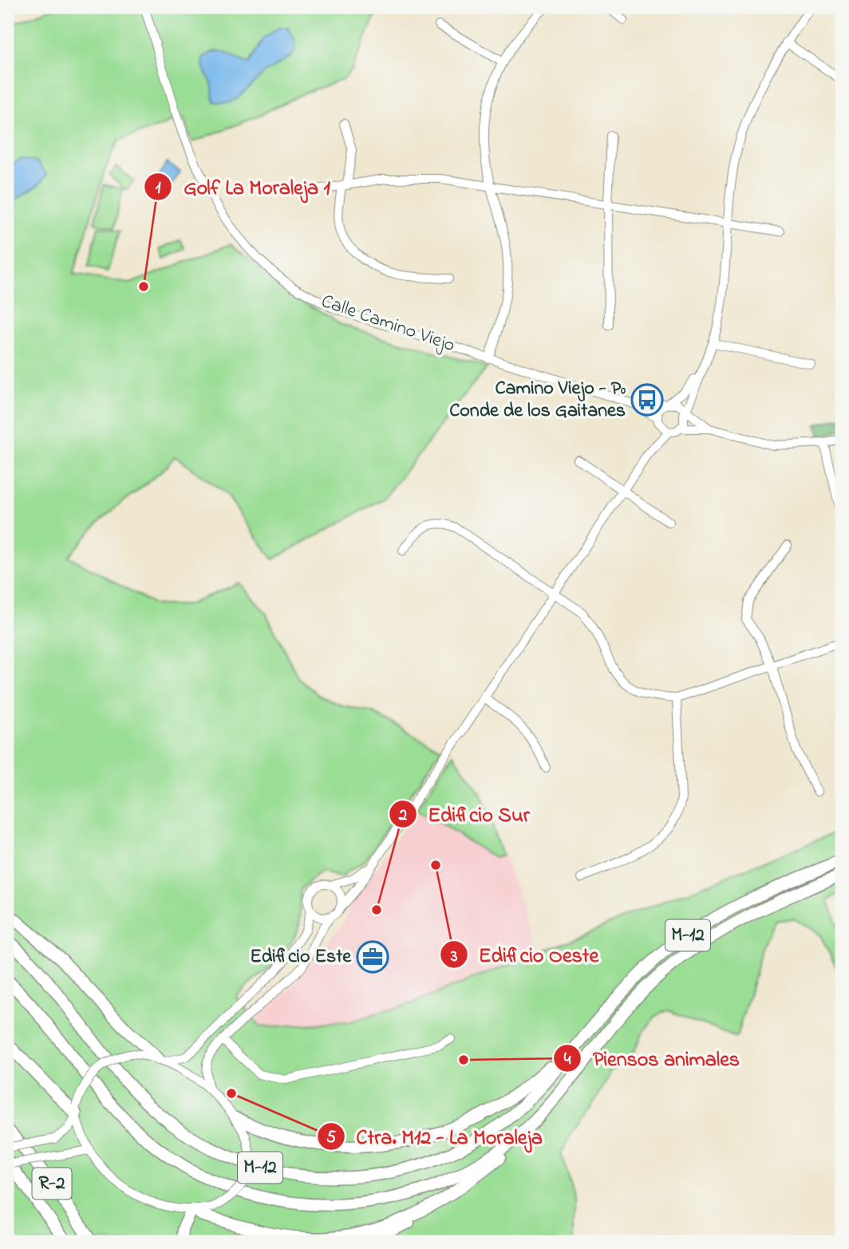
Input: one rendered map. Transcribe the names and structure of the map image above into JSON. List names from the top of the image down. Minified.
{"streets":{"highway":["M-12","R-2"],"street":["Calle Camino Viejo"]},"places":{"other":["Golf La Moraleja 1","Edificio Oeste","Edificio Sur","Piensos animales","Ctra. M12 - La Moraleja"],"bus stop":["Camino Viejo - Pº Conde de los Gaitanes"],"office":["Edificio Este"]}}
